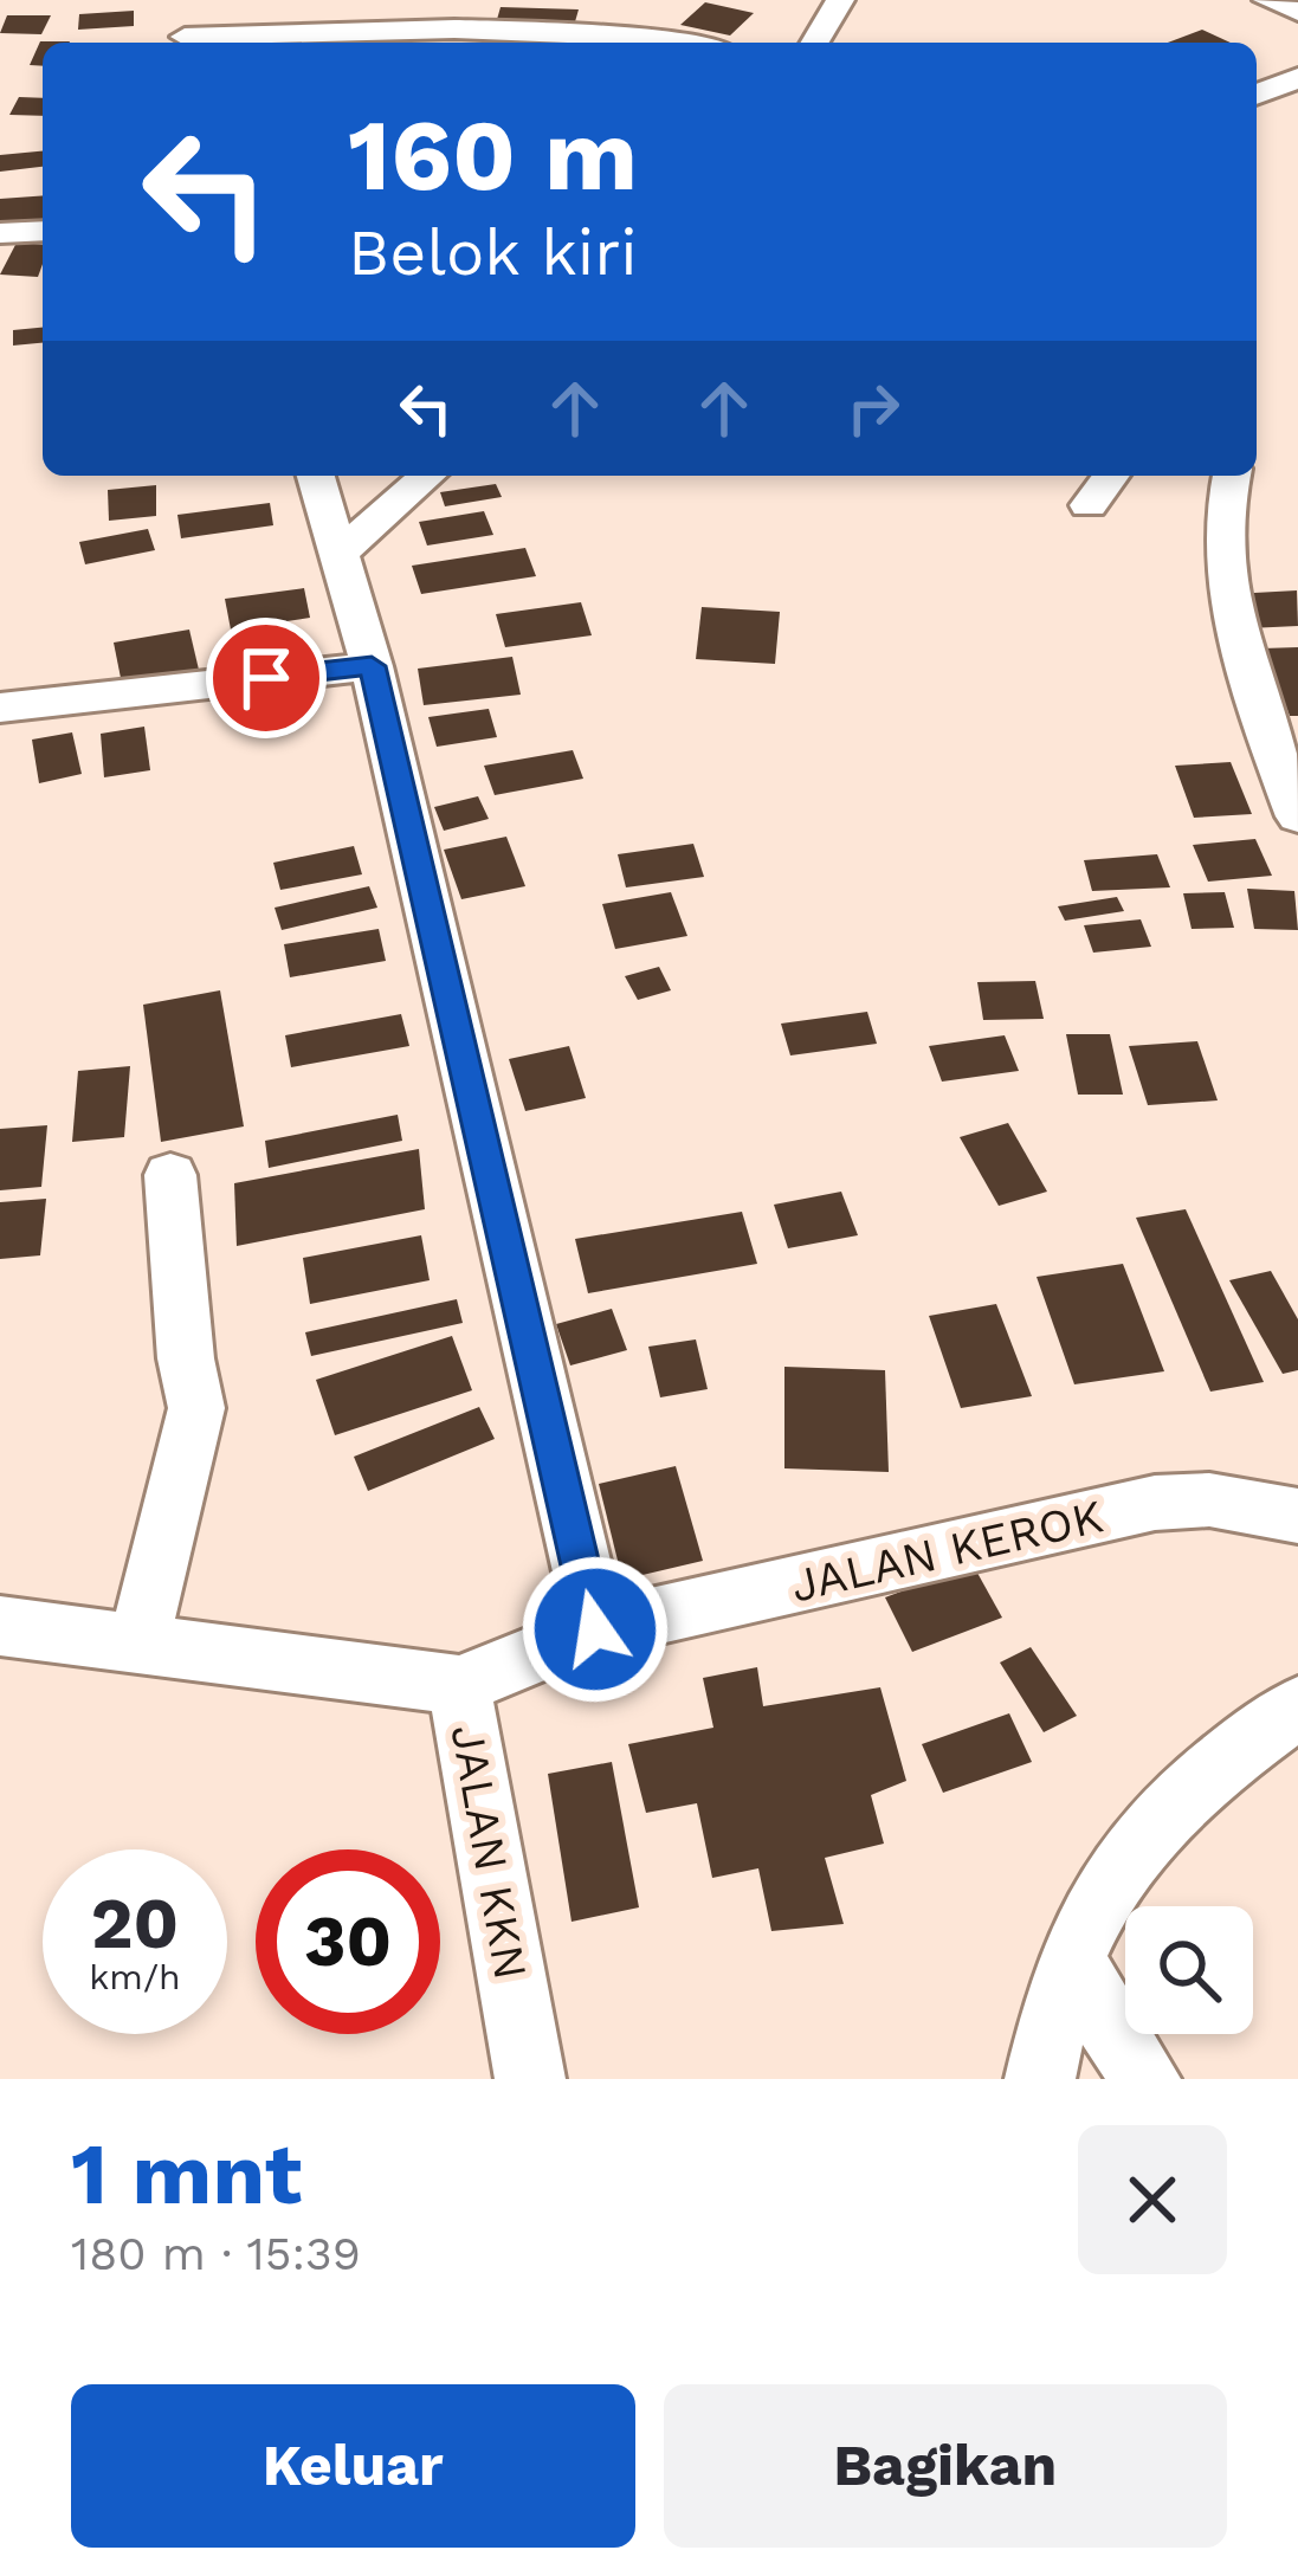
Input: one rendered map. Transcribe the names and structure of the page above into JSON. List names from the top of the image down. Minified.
{"streets":{"street":["JALAN KEROK","JALAN KKN"]},"crossings":[["JALAN KEROK","JALAN KKN"]],"page":{"turn":["160 m","Belok kiri"],"speed":"20 km/h","limit":"30","heading":["1 mnt","180 m · 15:39"],"buttons":["Keluar","Bagikan"]}}
